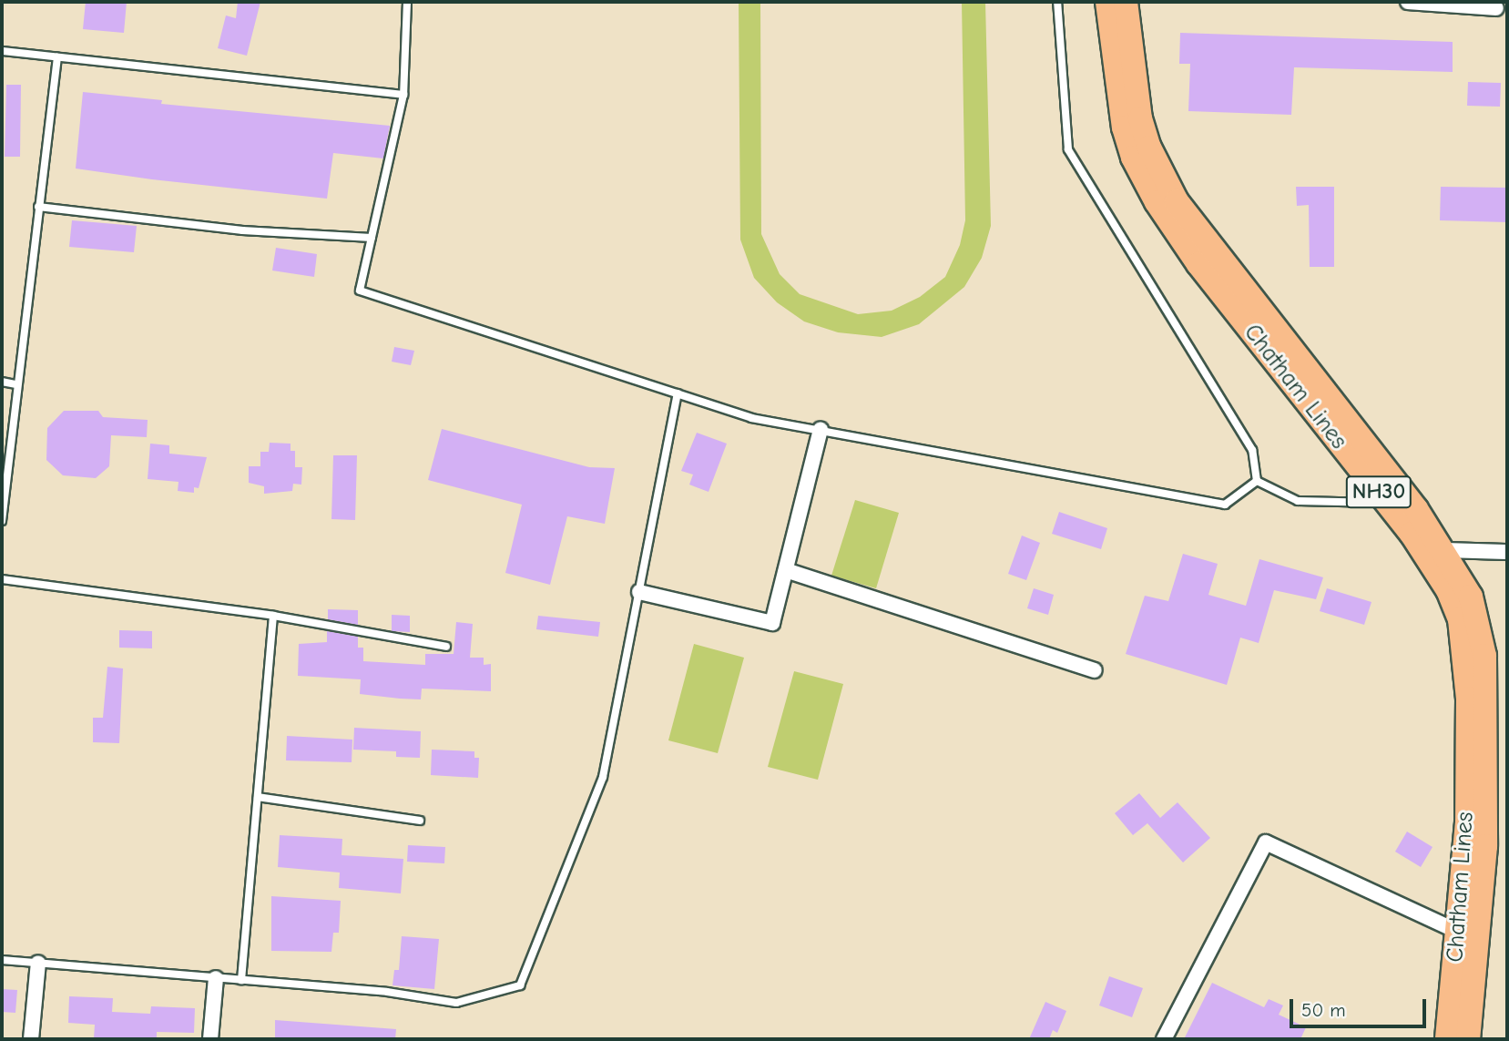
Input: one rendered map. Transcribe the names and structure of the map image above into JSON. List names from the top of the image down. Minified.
{"streets":{"highway":["Chatham Lines","NH30"]},"scale_bar":"50 m"}
